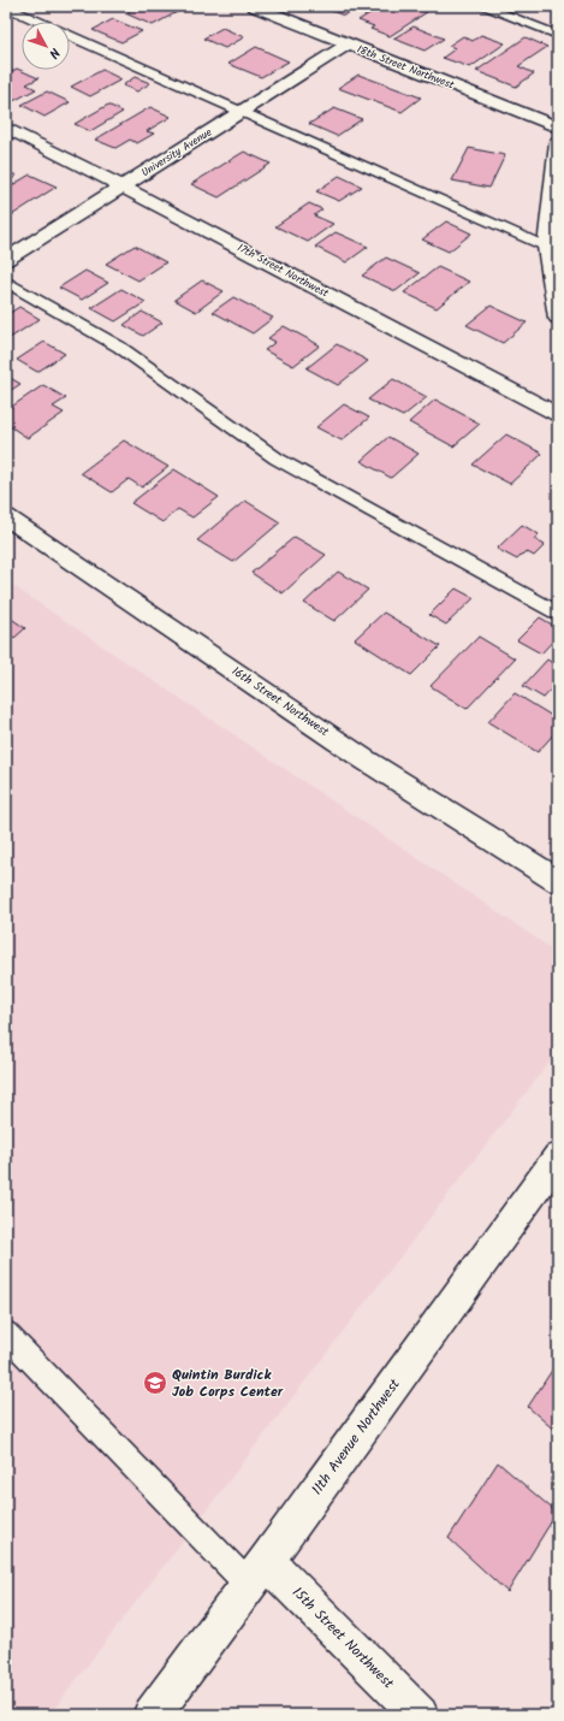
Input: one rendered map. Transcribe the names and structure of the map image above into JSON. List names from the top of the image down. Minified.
{"streets":{"street":["18th Street Northwest","University Avenue","17th Street Northwest","16th Street Northwest","11th Avenue Northwest","15th Street Northwest"]},"crossings":[["18th Street Northwest","University Avenue"],["University Avenue","17th Street Northwest"],["11th Avenue Northwest","15th Street Northwest"]],"places":{"school or university":["Quintin Burdick Job Corps Center"]},"north":"bottom right"}
